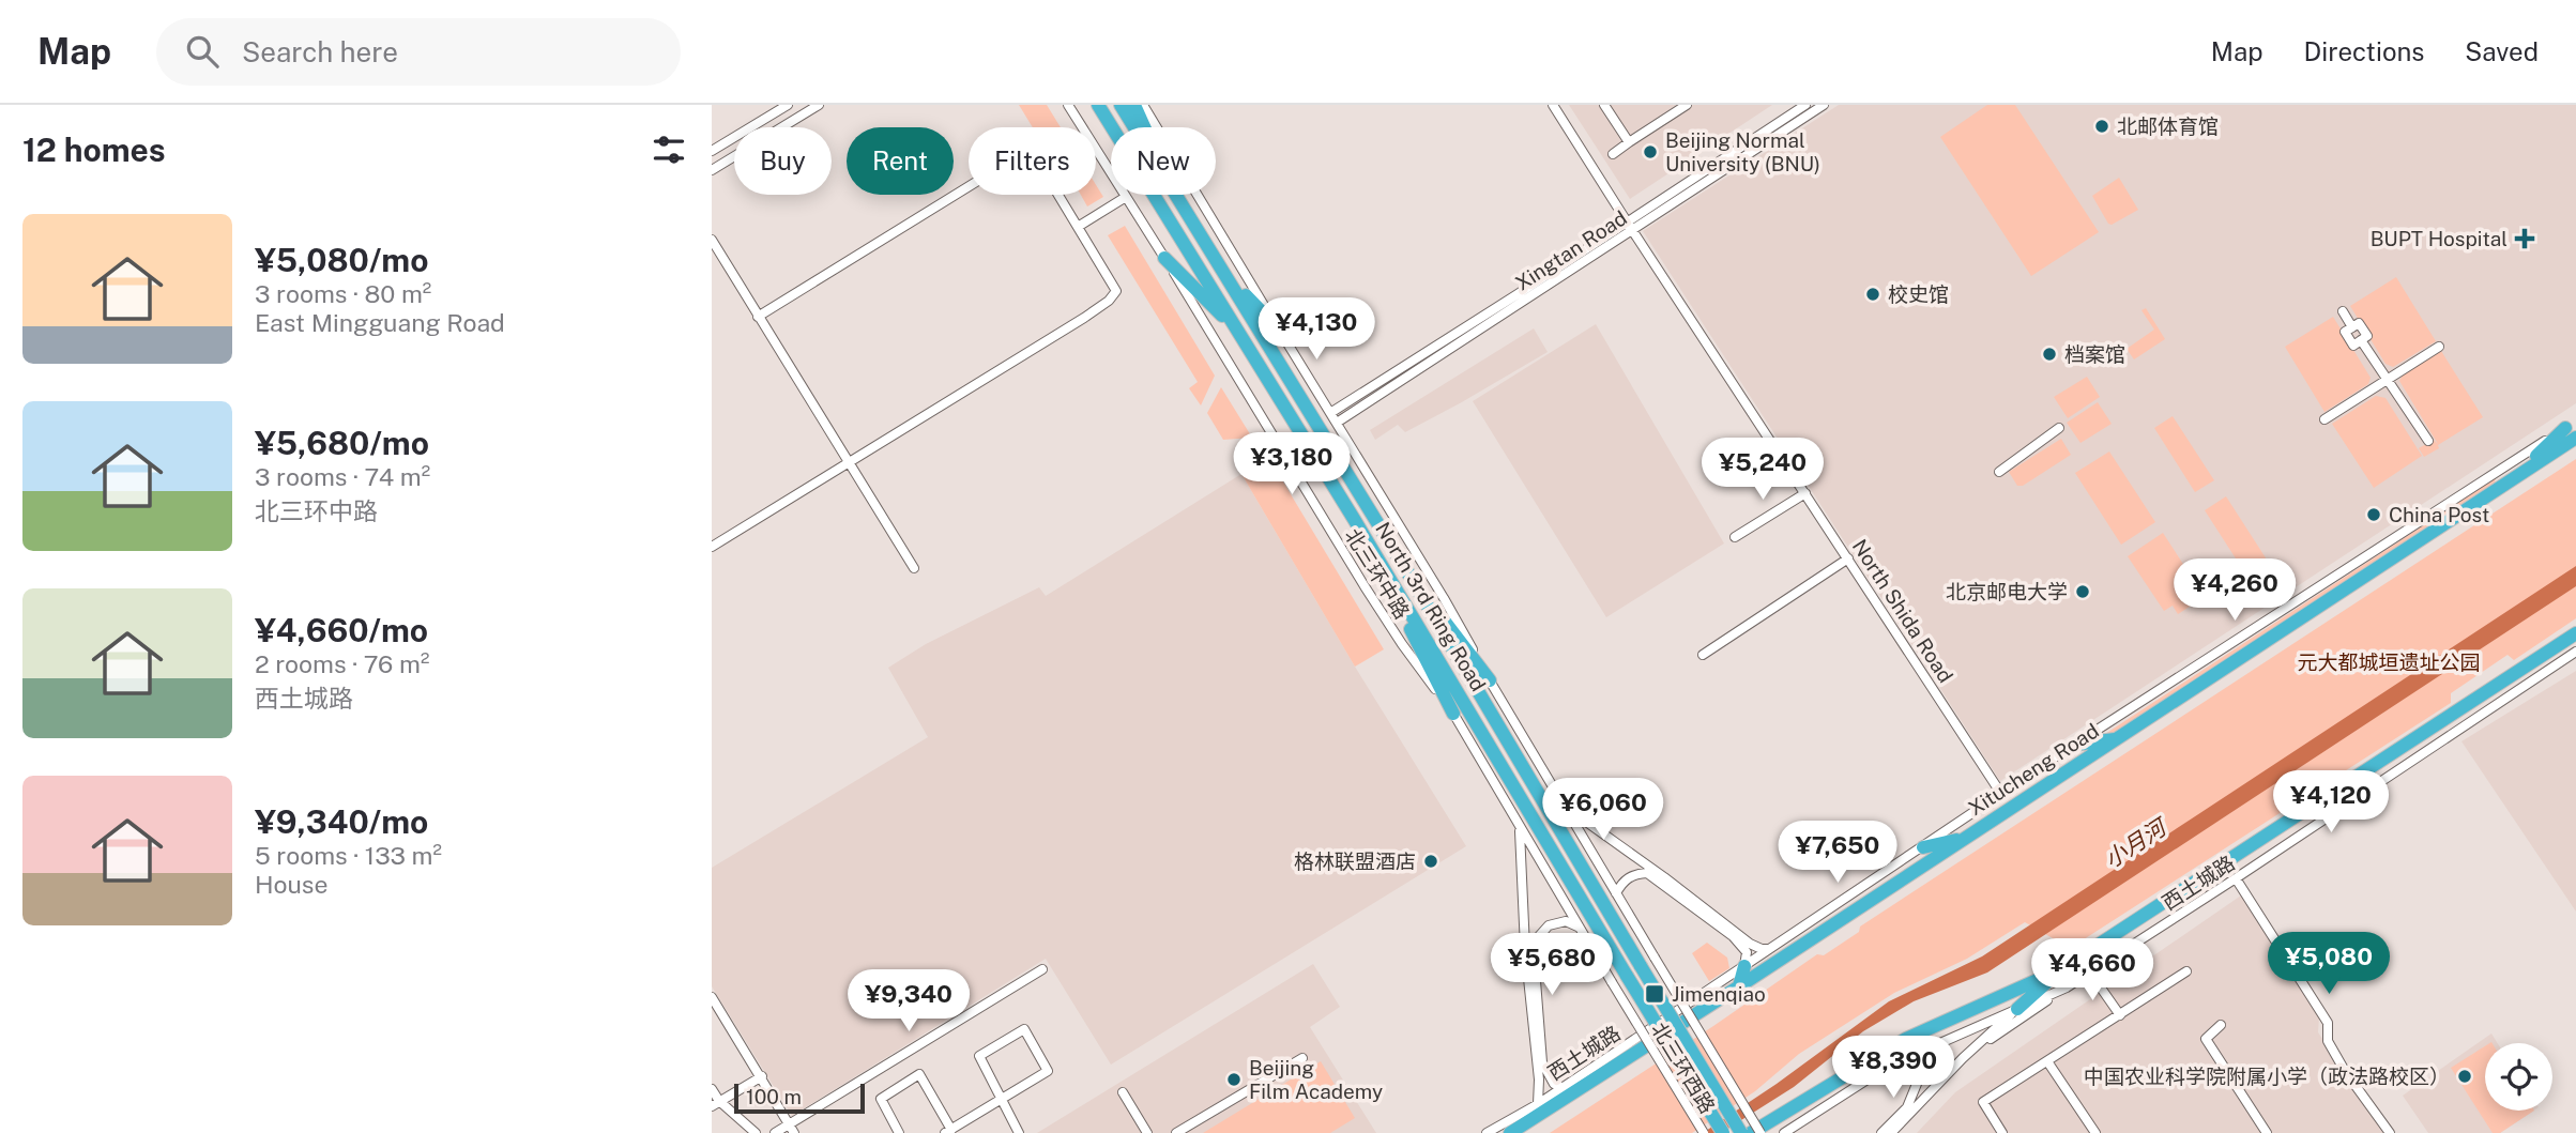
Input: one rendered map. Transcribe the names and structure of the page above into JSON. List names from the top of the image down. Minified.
{"streets":{"highway":["North 3rd Ring Road","Xitucheng Road"],"street":["Xingtan Road","北三环中路","North Shida Road","西土城路","北三环西路"]},"crossings":[["Xingtan Road","North Shida Road"],["北三环中路","北三环西路"],["North Shida Road","Xitucheng Road"],["Xitucheng Road","西土城路"]],"water":["小月河"],"parks":["元大都城垣遗址公园"],"places":{"other":["北邮体育馆","Beijing Normal University (BNU)","校史馆","档案馆","China Post","北京邮电大学","格林联盟酒店","中国农业科学院附属小学（政法路校区）","Beijing Film Academy"],"health":["BUPT Hospital"],"transit":["Jimenqiao"]},"scale_bar":"100 m","page":{"header":"Map","search":"Search here","nav":["Map","Directions","Saved"],"heading":"12 homes","chip":["Buy","Rent","Filters","New"],"list":[{"name":"¥5,080/mo","note":"3 rooms · 80 m² · East Mingguang Road"},{"name":"¥5,680/mo","note":"3 rooms · 74 m² · 北三环中路"},{"name":"¥4,660/mo","note":"2 rooms · 76 m² · 西土城路"},{"name":"¥9,340/mo","note":"5 rooms · 133 m² · House"}],"price":["¥4,130","¥3,180","¥5,240","¥4,260","¥4,120","¥6,060","¥7,650","¥5,080","¥5,680","¥4,660","¥9,340","¥8,390"],"scale":"100 m"}}
